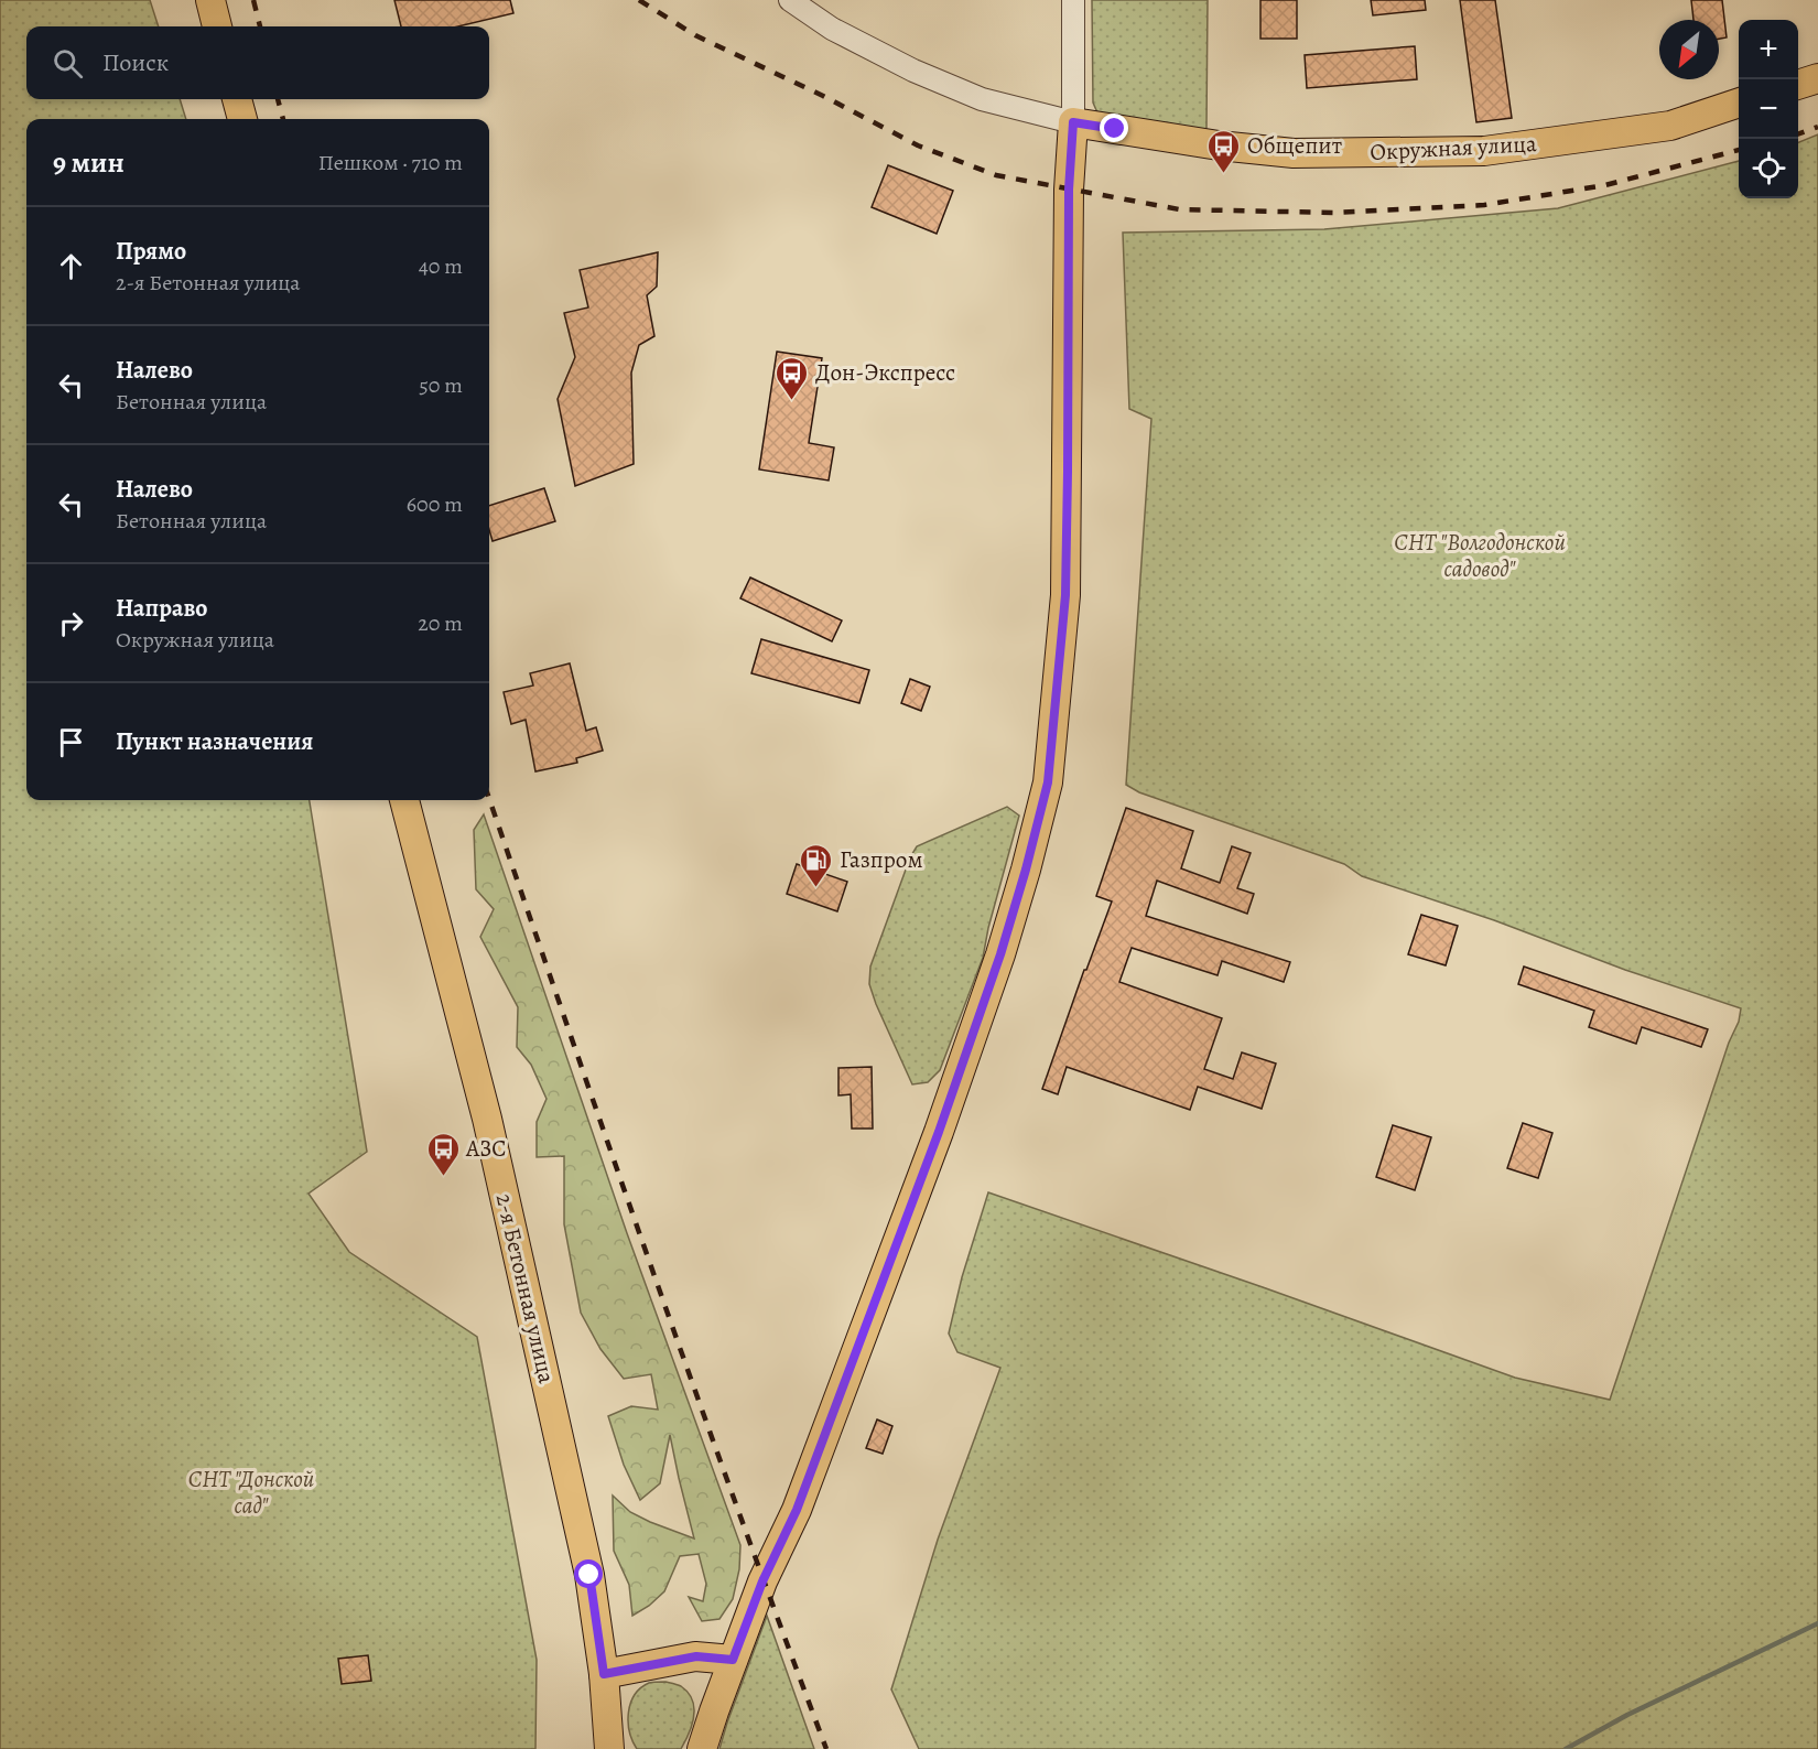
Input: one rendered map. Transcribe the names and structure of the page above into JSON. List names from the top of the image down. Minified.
{"streets":{"main road":["Окружная улица","2-я Бетонная улица"]},"parks":["СНТ \"Волгодонской садовод\"","СНТ \"Донской сад\""],"places":{"bus stop":["Общепит","Дон-Экспресс","АЗС"],"fuel station":["Газпром"]},"north":"bottom left","page":{"map_buttons":["+","−"],"search":"Поиск","heading":["9 мин","Пешком · 710 m"],"list":[["Прямо","2-я Бетонная улица","40 m"],["Налево","Бетонная улица","50 m"],["Налево","Бетонная улица","600 m"],["Направо","Окружная улица","20 m"],"Пункт назначения"]}}
